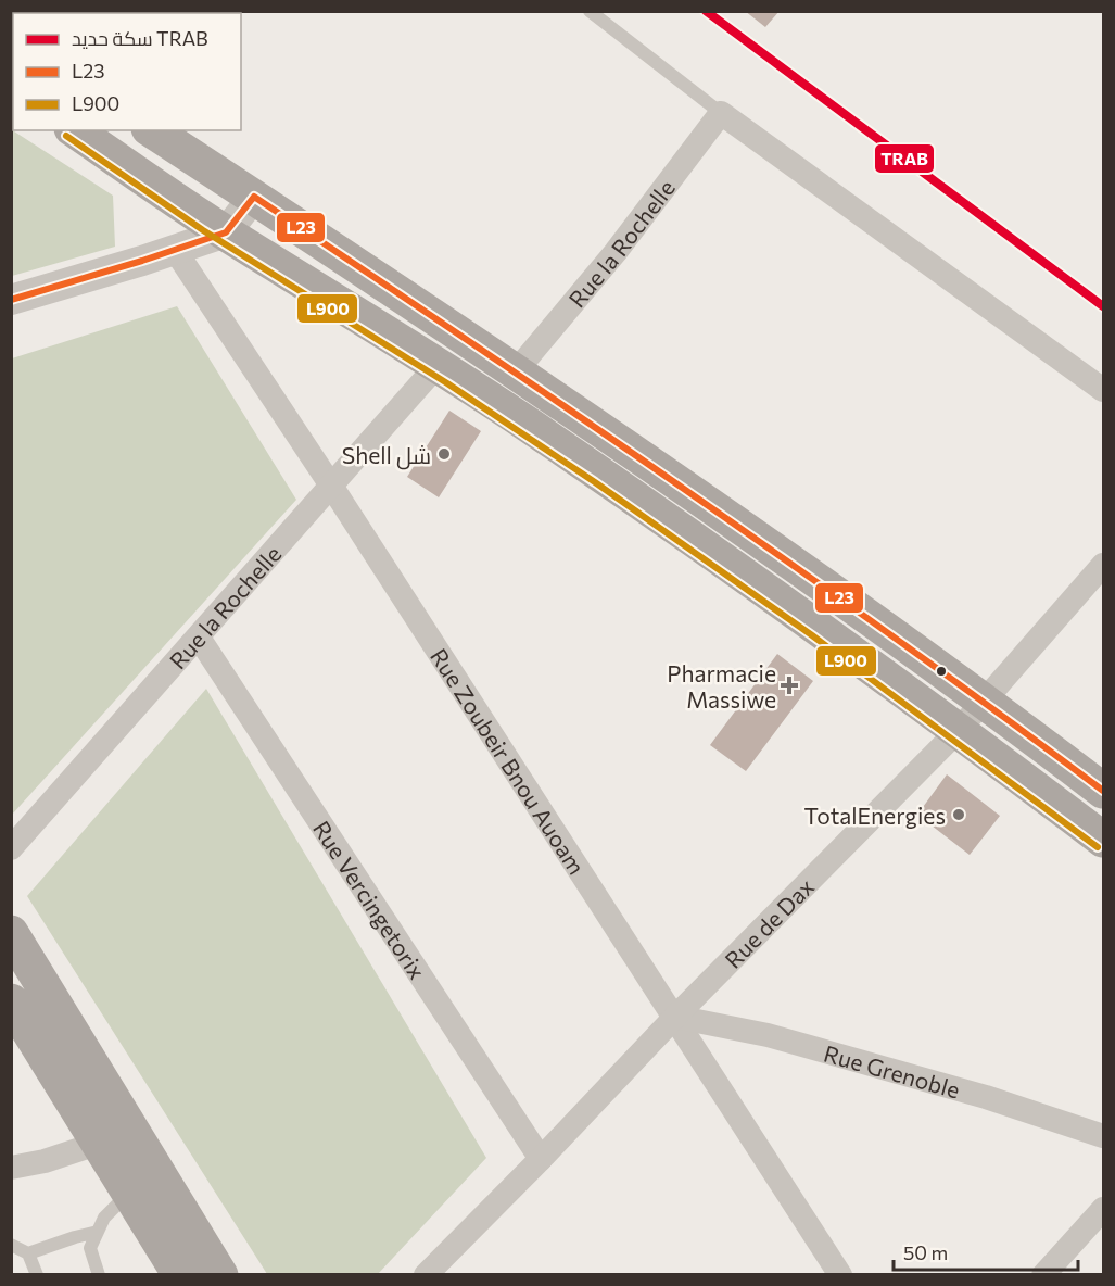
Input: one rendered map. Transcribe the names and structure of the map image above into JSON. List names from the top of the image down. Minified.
{"streets":{"street":["Rue la Rochelle","Rue Zoubeir Bnou Auoam","Rue Vercingetorix","Rue de Dax","Rue Grenoble"]},"crossings":[["Rue la Rochelle","Rue Zoubeir Bnou Auoam"],["Rue la Rochelle","Rue Vercingetorix"],["Rue Zoubeir Bnou Auoam","Rue de Dax"],["Rue Zoubeir Bnou Auoam","Rue Grenoble"],["Rue Vercingetorix","Rue de Dax"],["Rue de Dax","Rue Grenoble"]],"places":{"other":["Shell شل","TotalEnergies"],"health":["Pharmacie Massiwe"]},"lines":["rail line TRAB","transit line L900","transit line L23"],"legend":["سكة حديد TRAB","L23","L900"],"scale_bar":"50 m"}
